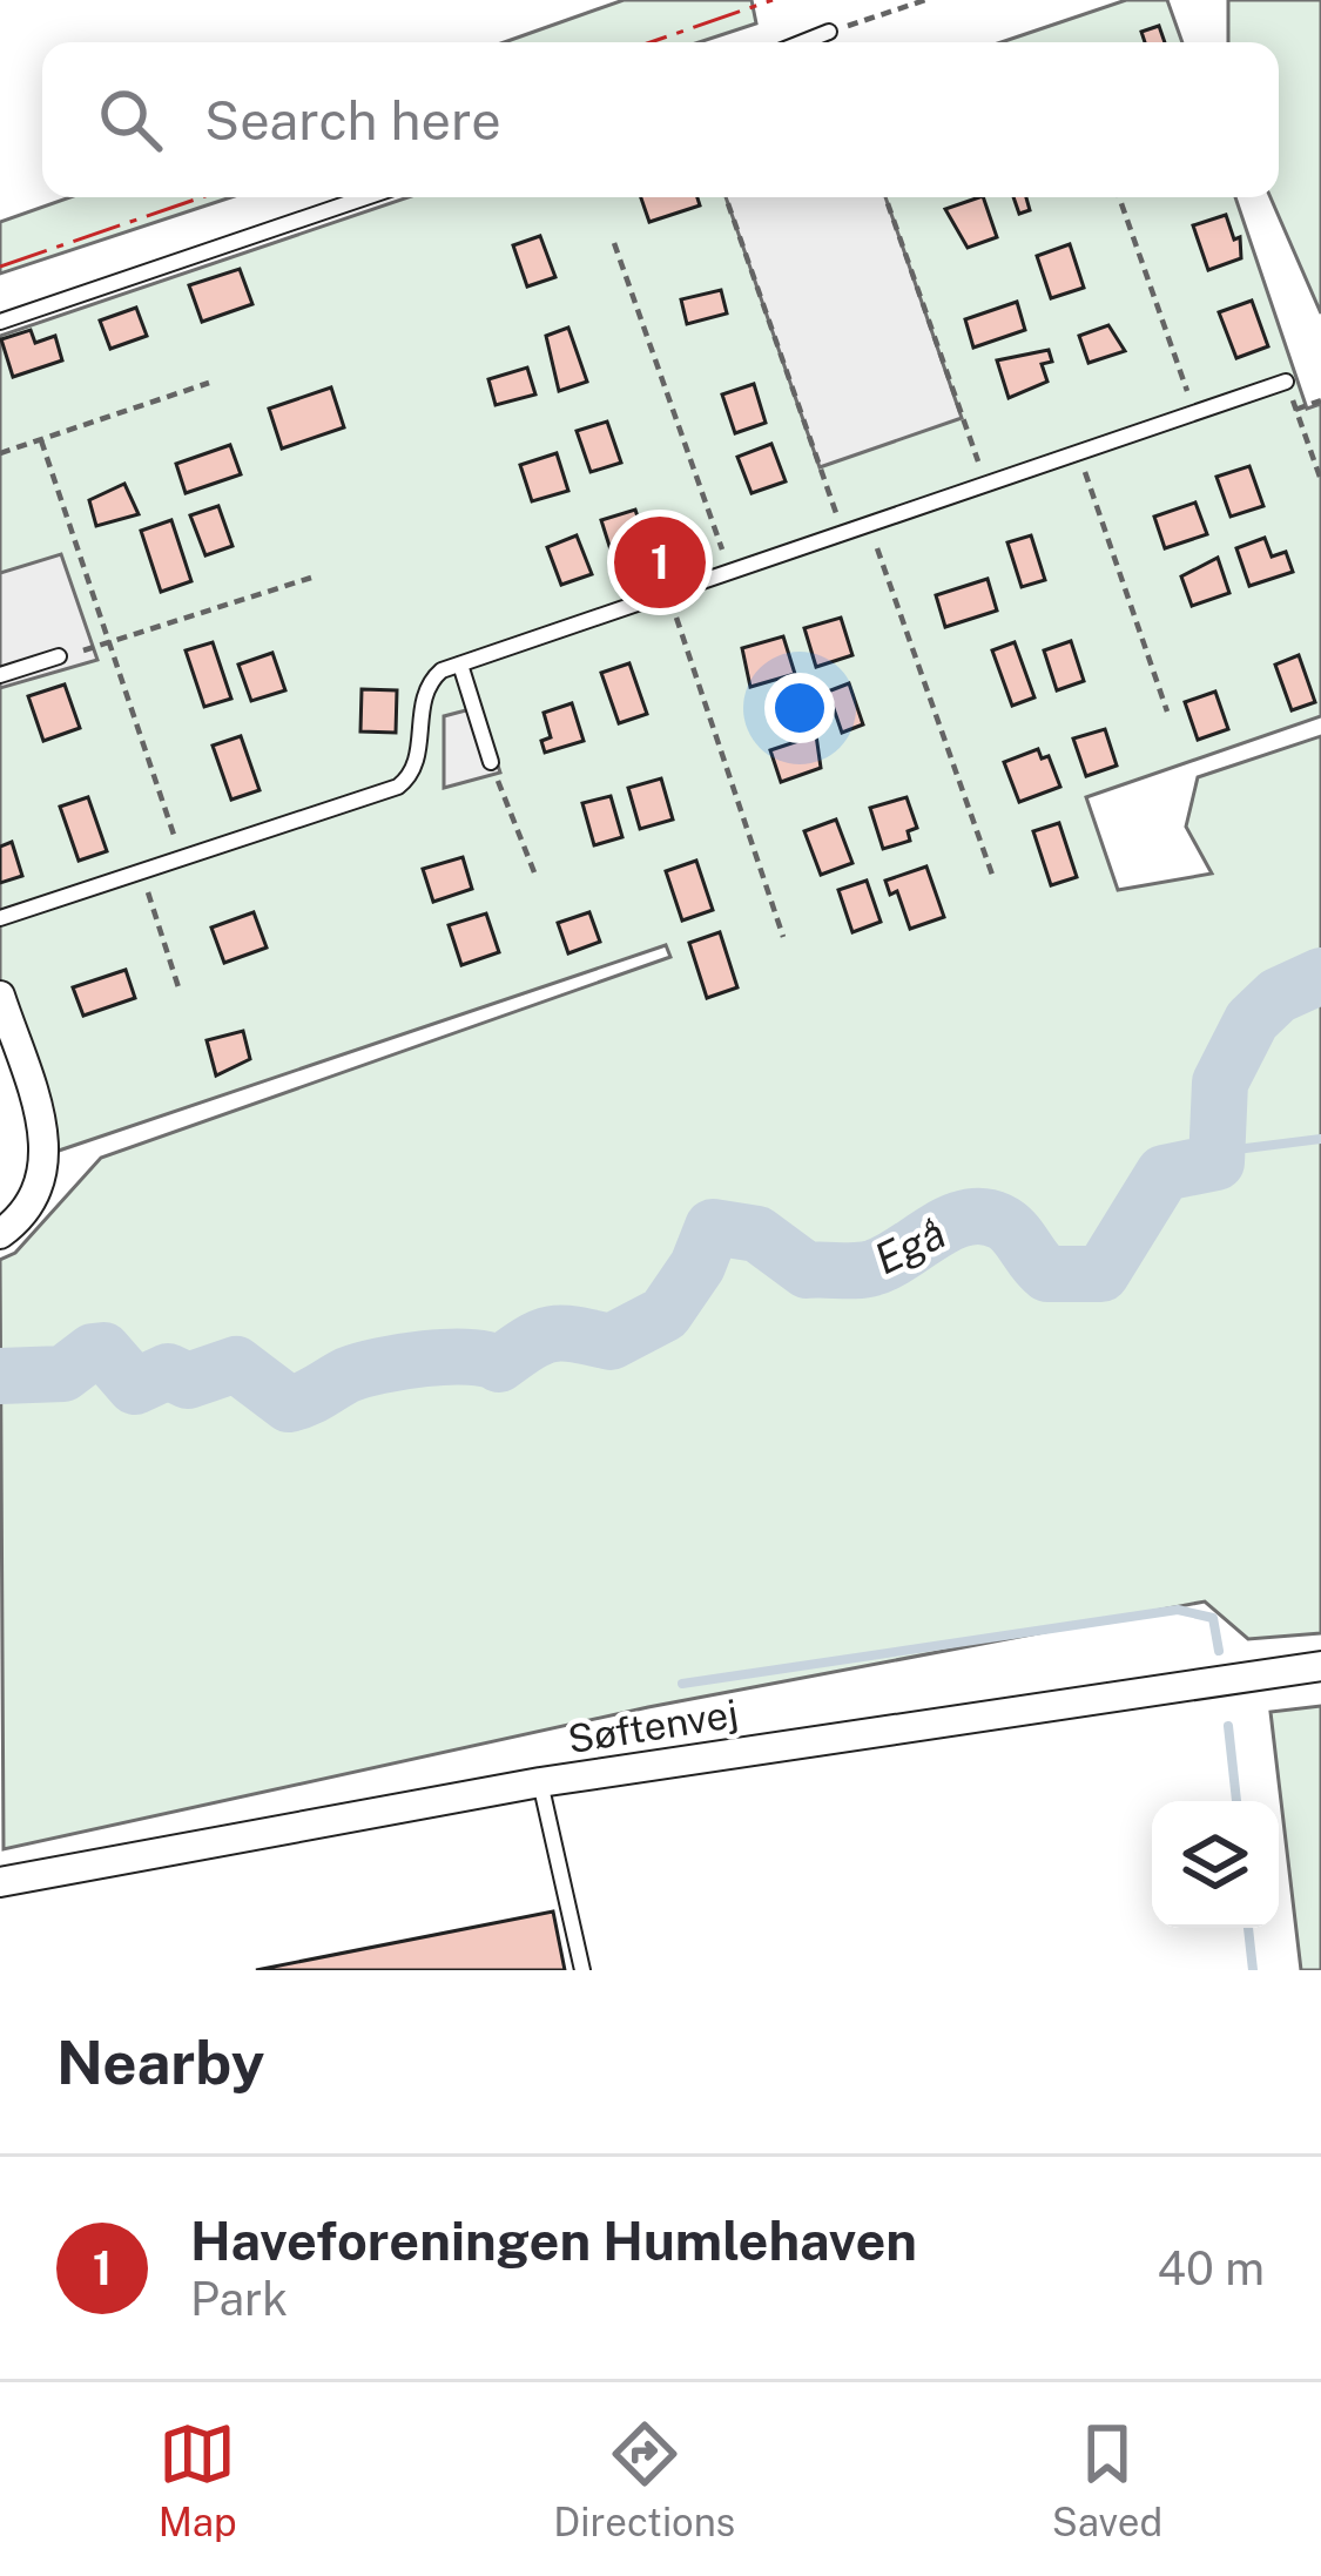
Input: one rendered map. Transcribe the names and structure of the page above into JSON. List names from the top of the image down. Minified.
{"streets":{"street":["Søftenvej"]},"water":["Egå"],"page":{"search":"Search here","pins":"1","heading":"Nearby","list":[{"mark":"1","name":"Haveforeningen Humlehaven","note":"Park","value":"40 m"}],"nav":["Map","Directions","Saved"]}}
